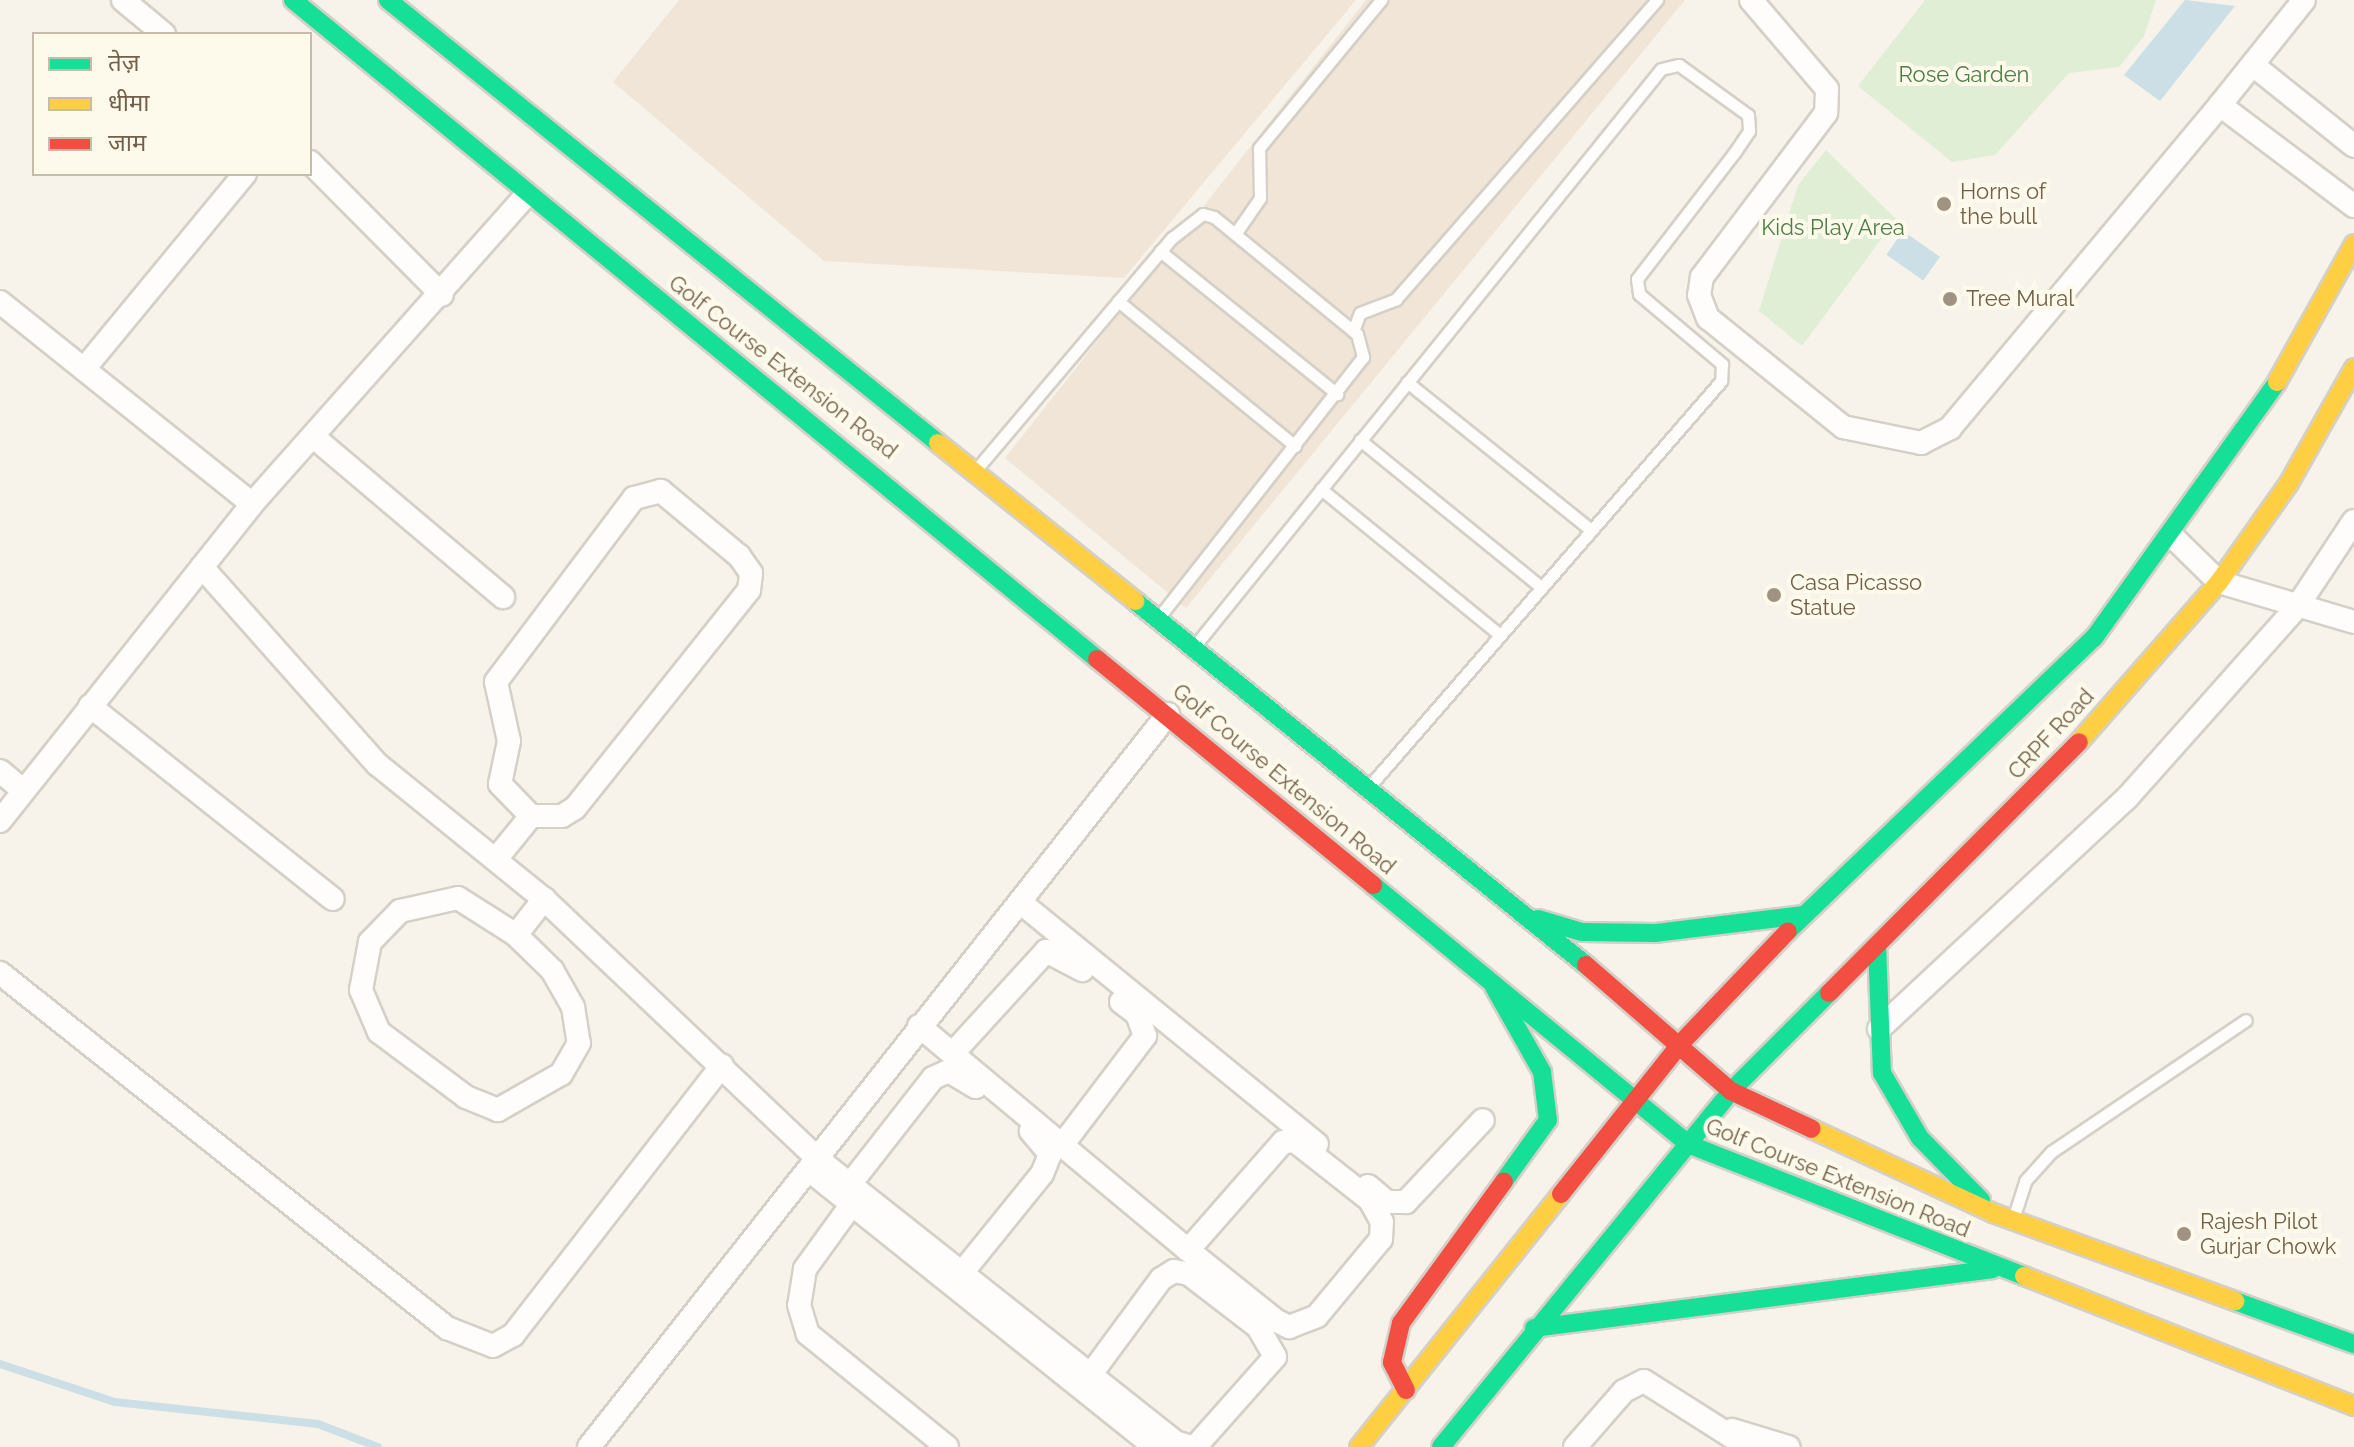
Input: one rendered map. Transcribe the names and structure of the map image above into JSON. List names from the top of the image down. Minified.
{"streets":{"main road":["Golf Course Extension Road","CRPF Road"]},"crossings":[["Golf Course Extension Road","CRPF Road"]],"parks":["Rose Garden","Kids Play Area"],"places":["Horns of the bull","Tree Mural","Casa Picasso Statue","Rajesh Pilot Gurjar Chowk"],"legend":["तेज़","धीमा","जाम"]}
